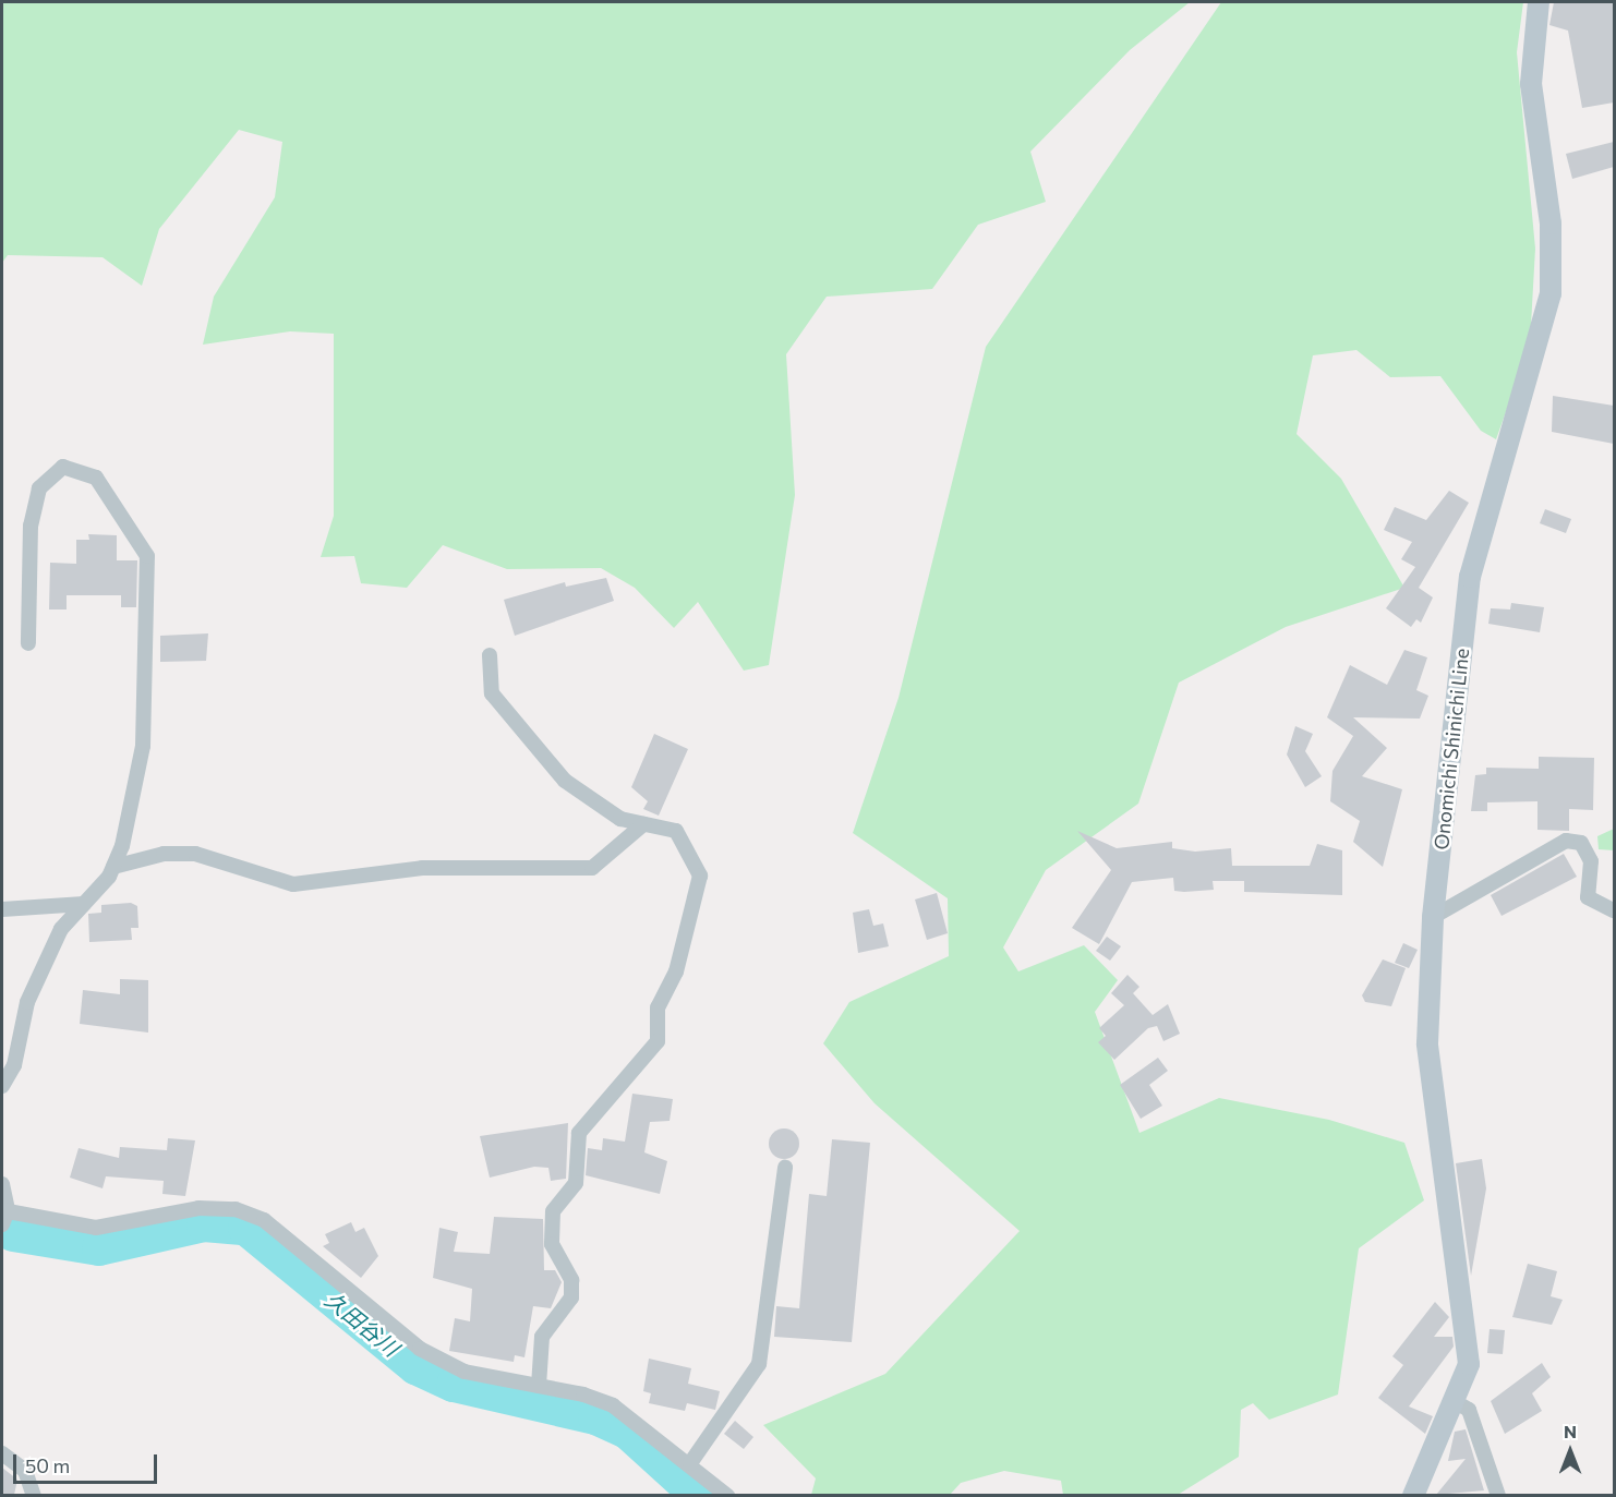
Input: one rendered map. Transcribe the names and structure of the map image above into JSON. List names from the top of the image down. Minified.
{"streets":{"main road":["Onomichi Shinichi Line"]},"water":["久田谷川"],"scale_bar":"50 m","north":"top"}
